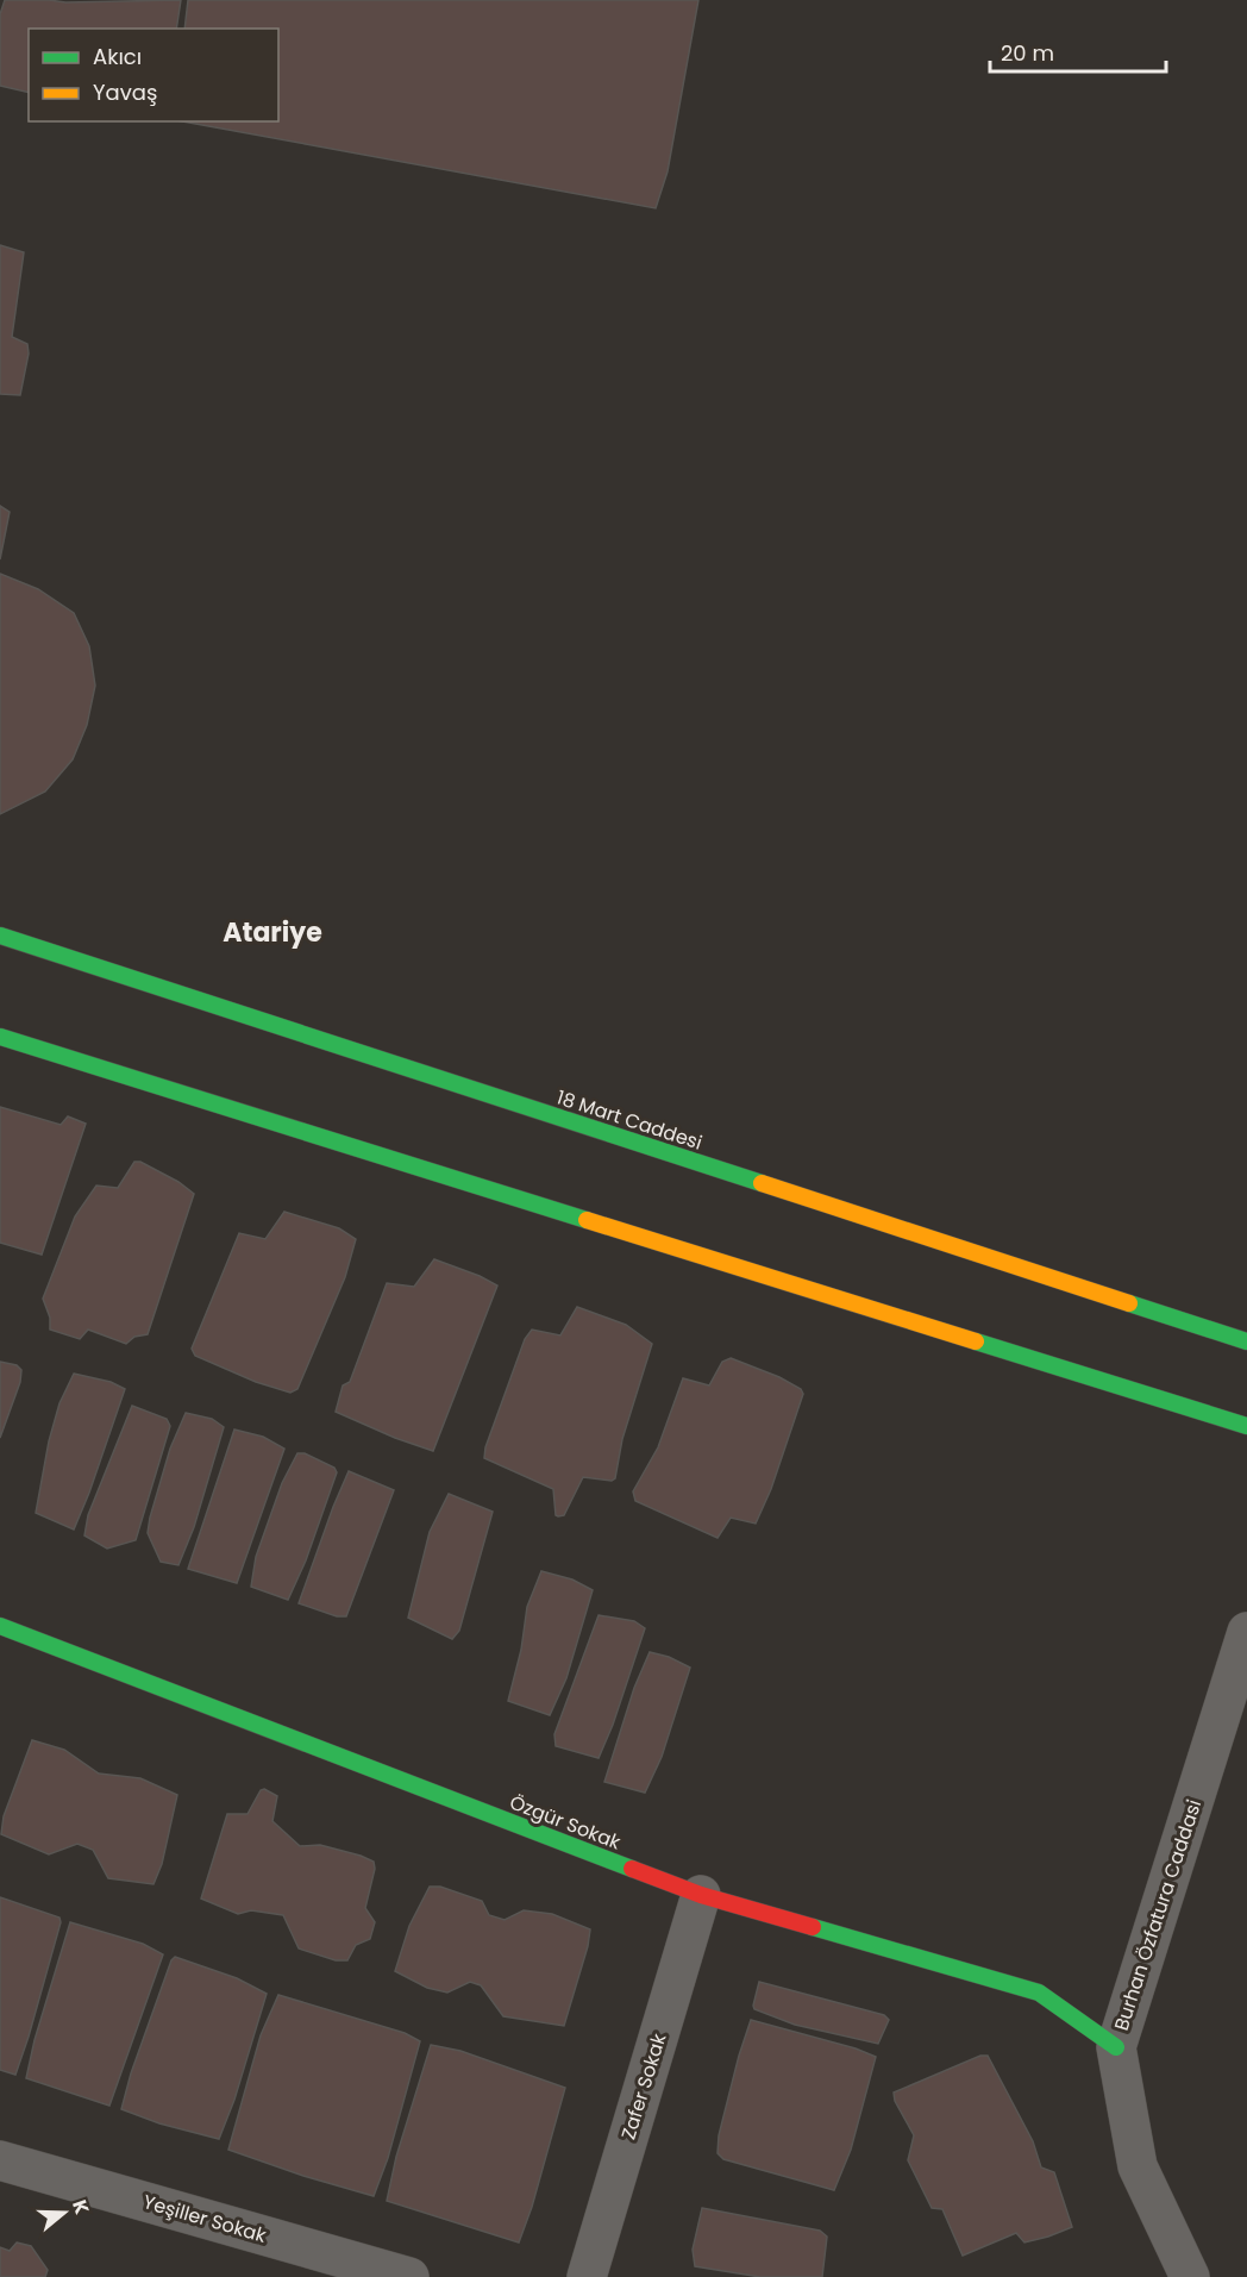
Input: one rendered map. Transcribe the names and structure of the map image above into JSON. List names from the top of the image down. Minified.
{"streets":{"street":["18 Mart Caddesi","Özgür Sokak","Burhan Özfatura Caddasi","Zafer Sokak","Yeşiller Sokak"]},"crossings":[["Özgür Sokak","Burhan Özfatura Caddasi"],["Özgür Sokak","Zafer Sokak"]],"districts":["Atariye"],"legend":["Akıcı","Yavaş"],"scale_bar":"20 m","north":"right"}
